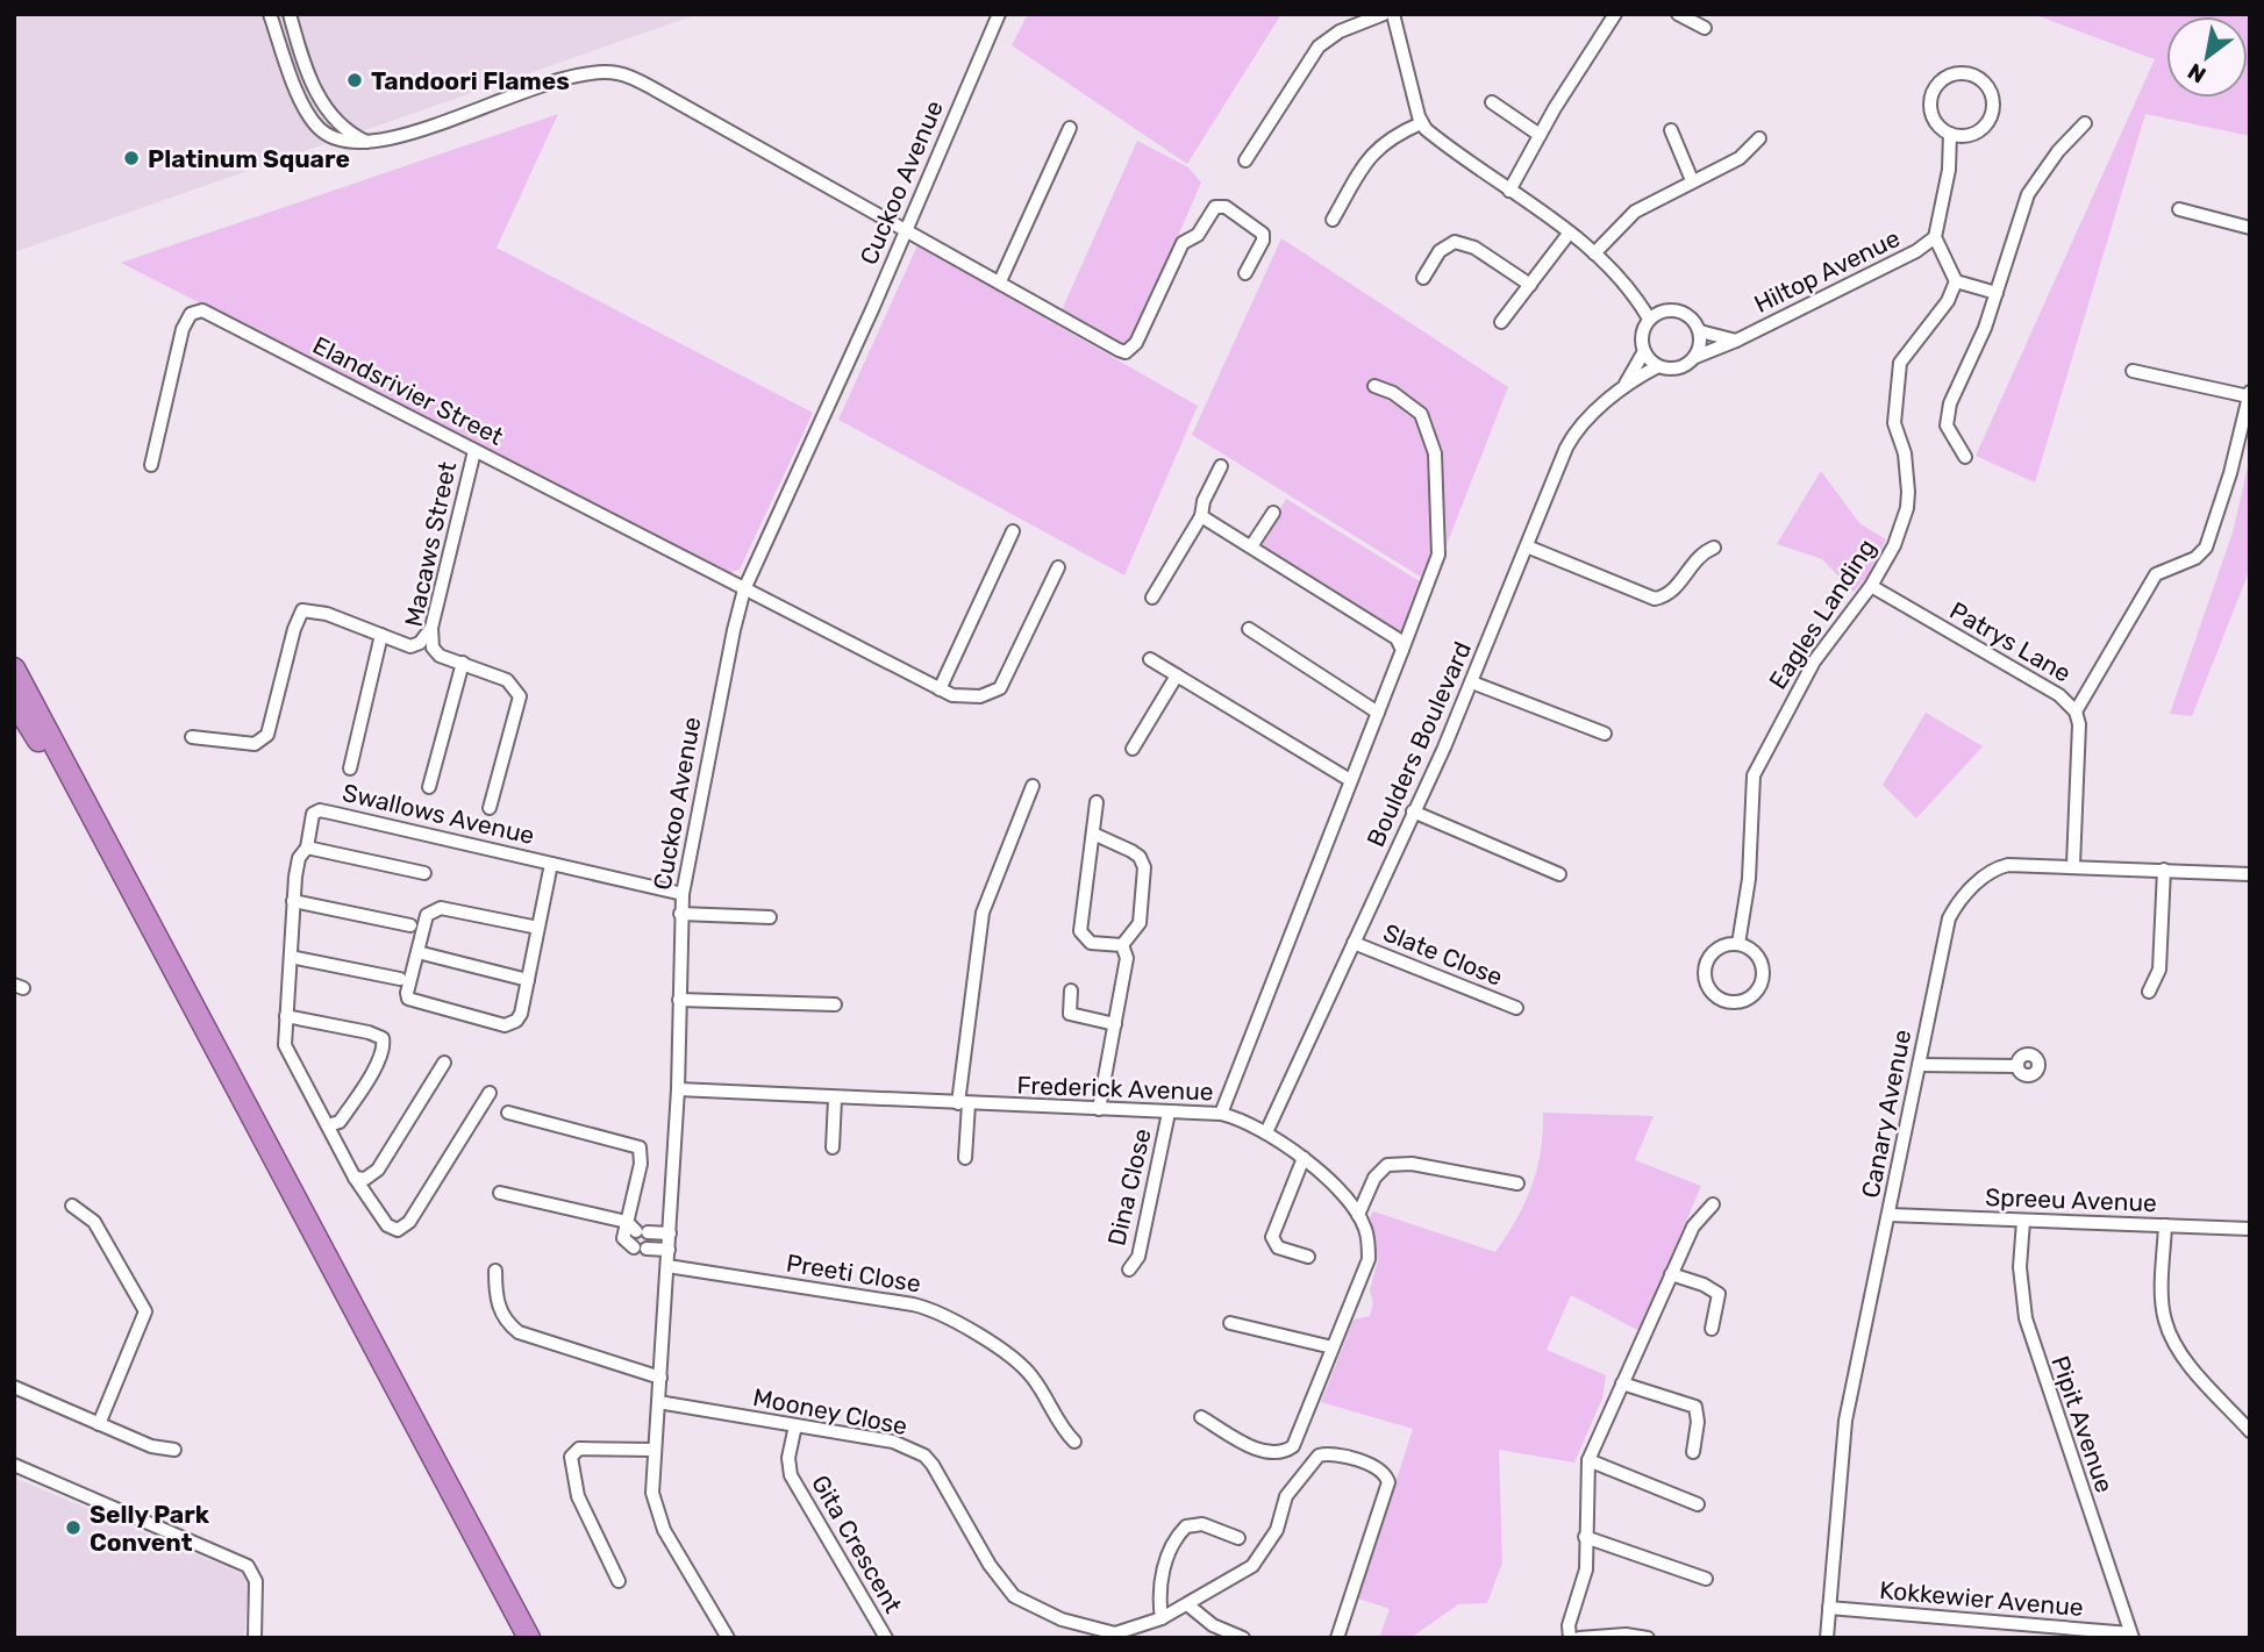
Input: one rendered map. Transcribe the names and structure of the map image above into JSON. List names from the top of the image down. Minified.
{"streets":{"street":["Cuckoo Avenue","Hiltop Avenue","Elandsrivier Street","Macaws Street","Eagles Landing","Patrys Lane","Boulders Boulevard","Swallows Avenue","Slate Close","Frederick Avenue","Canary Avenue","Dina Close","Spreeu Avenue","Preeti Close","Mooney Close","Pipit Avenue","Gita Crescent","Kokkewier Avenue"]},"crossings":[["Cuckoo Avenue","Elandsrivier Street"],["Cuckoo Avenue","Swallows Avenue"],["Cuckoo Avenue","Frederick Avenue"],["Cuckoo Avenue","Preeti Close"],["Cuckoo Avenue","Mooney Close"],["Hiltop Avenue","Boulders Boulevard"],["Elandsrivier Street","Macaws Street"],["Eagles Landing","Patrys Lane"],["Patrys Lane","Canary Avenue"],["Boulders Boulevard","Slate Close"],["Boulders Boulevard","Frederick Avenue"],["Frederick Avenue","Dina Close"],["Canary Avenue","Spreeu Avenue"],["Canary Avenue","Kokkewier Avenue"],["Spreeu Avenue","Pipit Avenue"],["Mooney Close","Gita Crescent"],["Pipit Avenue","Kokkewier Avenue"]],"places":["Tandoori Flames","Platinum Square","Selly Park Convent"],"north":"bottom left"}
